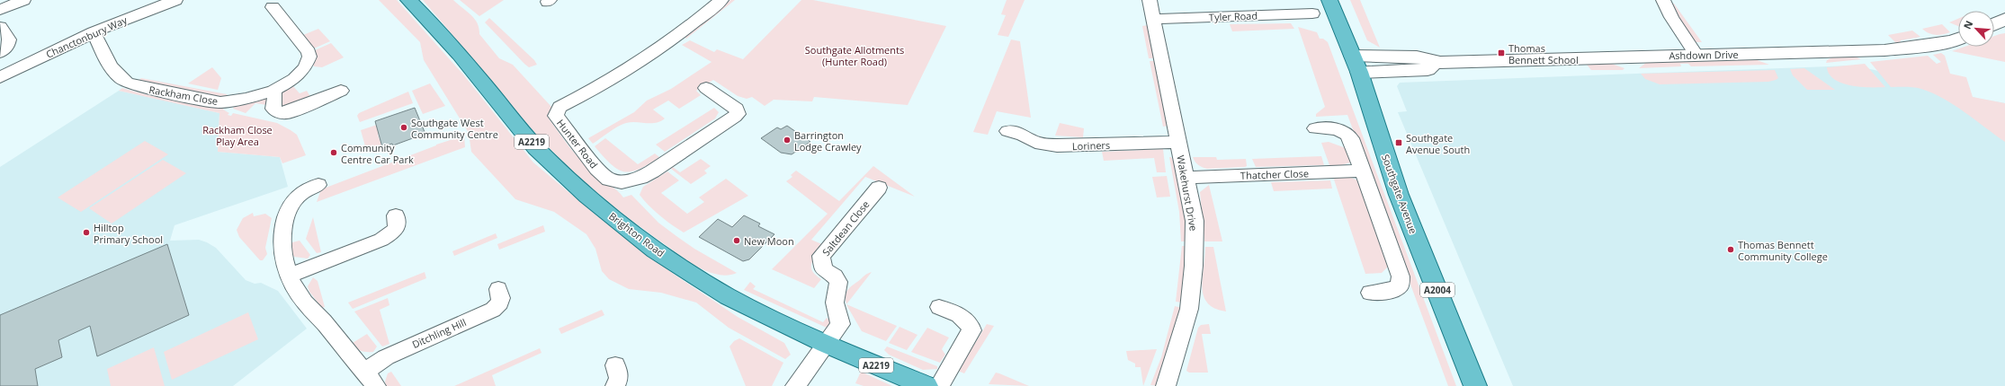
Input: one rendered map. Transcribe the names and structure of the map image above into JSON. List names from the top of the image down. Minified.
{"streets":{"main road":["A2219","Southgate Avenue","Brighton Road","A2004"],"street":["Tyler Road","Chanctonbury Way","Ashdown Drive","Rackham Close","Hunter Road","Loriners","Thatcher Close","Wakehurst Drive","Saltdean Close","Ditchling Hill"]},"crossings":[["Tyler Road","Wakehurst Drive"],["Chanctonbury Way","Rackham Close"],["Ashdown Drive","Southgate Avenue"],["Loriners","Wakehurst Drive"],["Thatcher Close","Wakehurst Drive"],["Saltdean Close","Brighton Road"]],"parks":["Southgate Allotments (Hunter Road)","Rackham Close Play Area"],"places":{"transit":["Thomas Bennett School","Southgate Avenue South"],"other":["Southgate West Community Centre","Barrington Lodge Crawley","Community Centre Car Park","Hilltop Primary School","New Moon","Thomas Bennett Community College"]},"north":"top left"}
